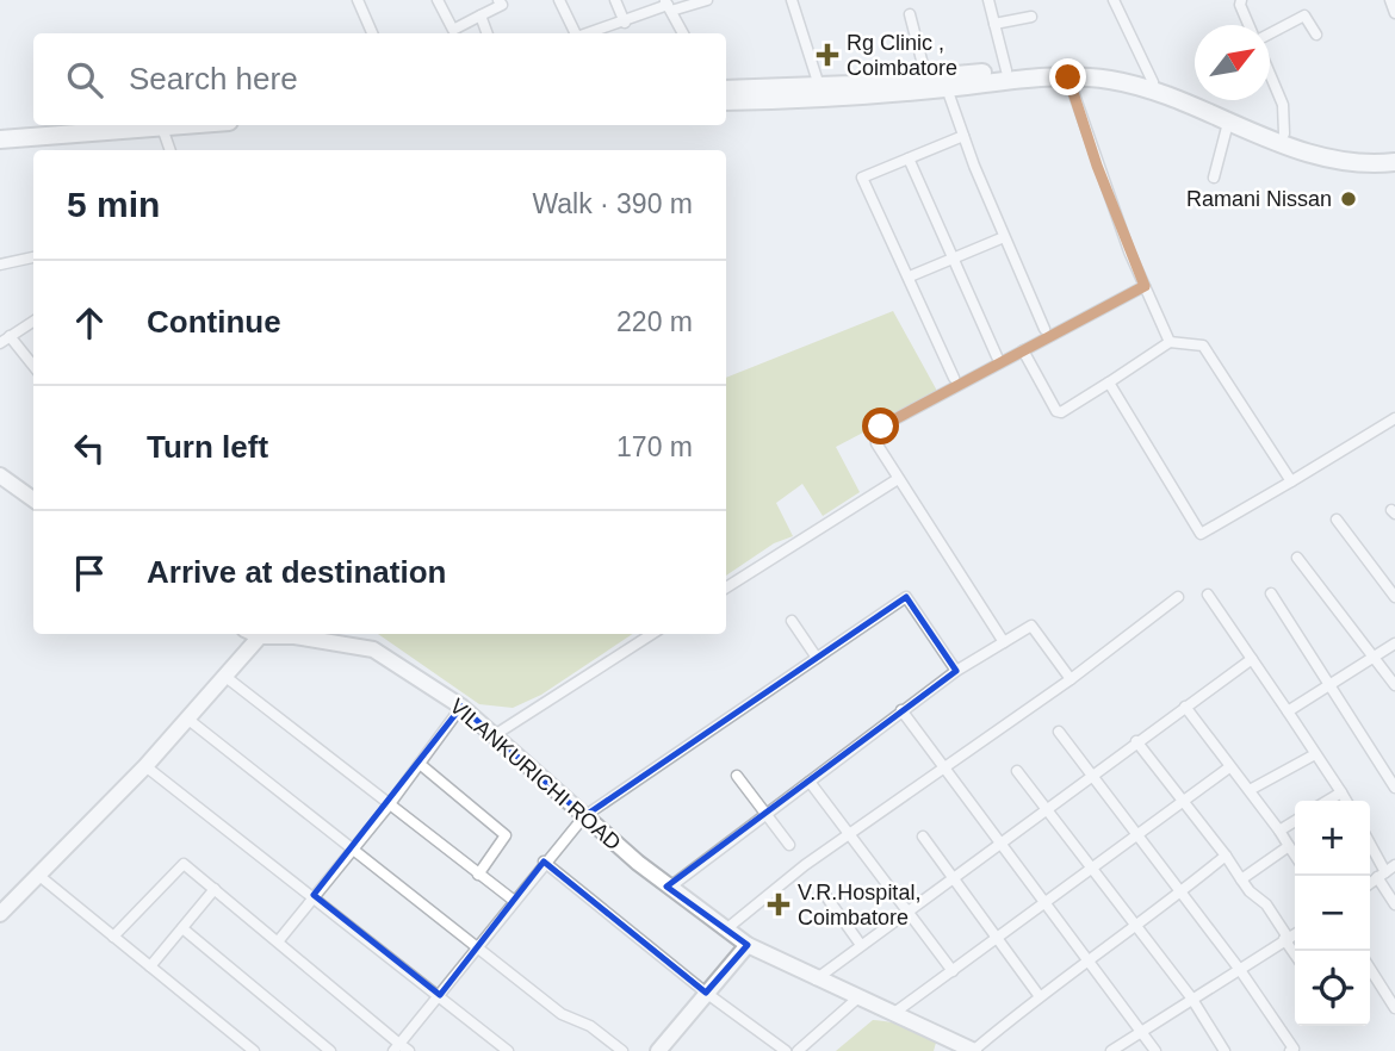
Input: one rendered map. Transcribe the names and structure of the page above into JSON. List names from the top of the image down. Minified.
{"streets":{"main road":["VILANKURICHI ROAD"]},"places":{"health":["Rg Clinic , Coimbatore","V.R.Hospital, Coimbatore"],"other":["Ramani Nissan"]},"north":"top right","page":{"search":"Search here","heading":["5 min","Walk · 390 m"],"list":[["Continue","220 m"],["Turn left","170 m"],"Arrive at destination"],"map_buttons":["+","−"]}}
